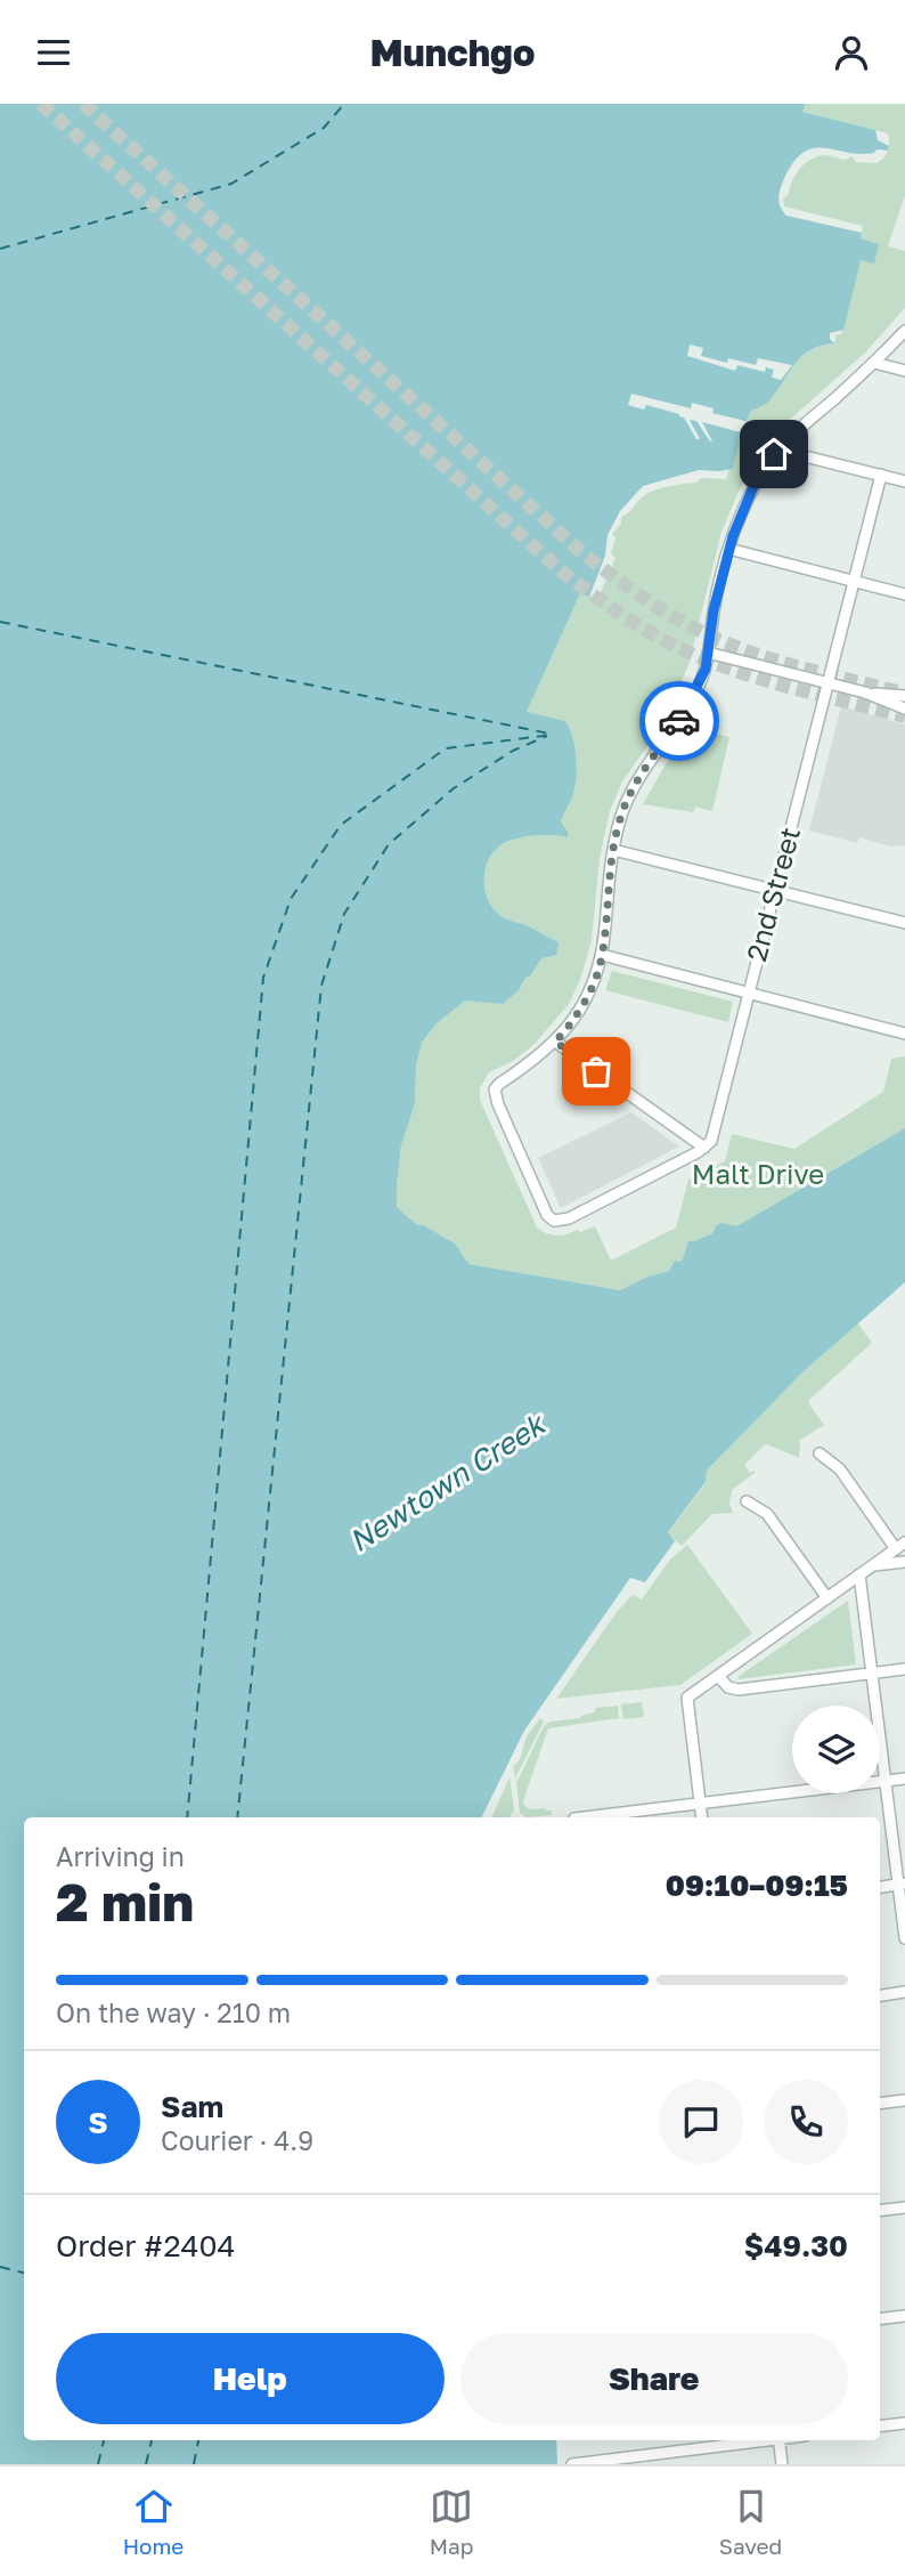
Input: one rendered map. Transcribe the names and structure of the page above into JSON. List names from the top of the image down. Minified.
{"streets":{"street":["2nd Street"]},"water":["Newtown Creek"],"parks":["Malt Drive"],"page":{"header":"Munchgo","heading":["2 min","Arriving in","09:10–09:15"],"panel":["Sam","Courier · 4.9","Order #2404","$49.30"],"bar":"On the way · 210 m","round":"S","buttons":["Help","Share"],"tabs":["Home","Map","Saved"]}}
